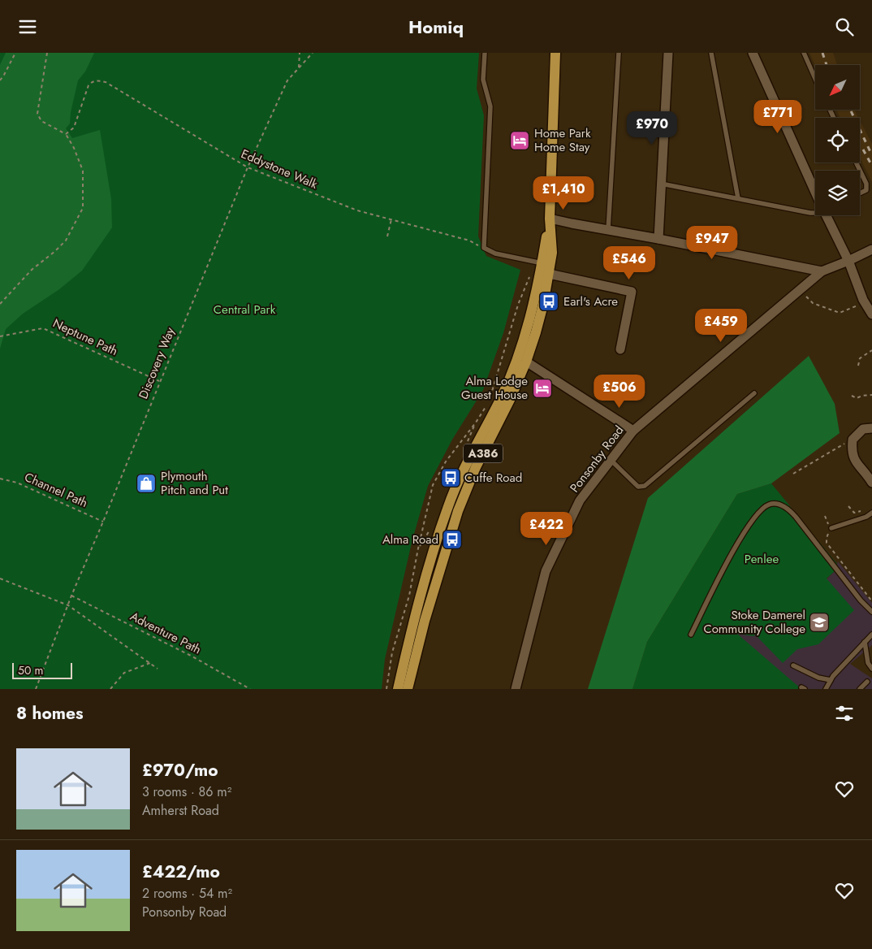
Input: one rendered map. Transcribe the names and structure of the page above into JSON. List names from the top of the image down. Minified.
{"streets":{"main road":["A386"],"street":["Ponsonby Road"],"path":["Eddystone Walk","Neptune Path","Discovery Way","Channel Path","Adventure Path"]},"crossings":[["Eddystone Walk","Discovery Way"],["Neptune Path","Discovery Way"],["Discovery Way","Channel Path"],["Discovery Way","Adventure Path"]],"parks":["Central Park","Penlee"],"places":{"hotel":["Home Park Home Stay","Alma Lodge Guest House"],"bus stop":["Earl's Acre","Cuffe Road","Alma Road"],"shop":["Plymouth Pitch and Put"],"school or university":["Stoke Damerel Community College"]},"scale_bar":"50 m","north":"bottom left","page":{"header":"Homiq","price":["£771","£970","£1,410","£947","£546","£459","£506","£422"],"scale":"50 m","heading":"8 homes","list":[{"name":"£970/mo","note":"3 rooms · 86 m² · Amherst Road"},{"name":"£422/mo","note":"2 rooms · 54 m² · Ponsonby Road"}]}}
